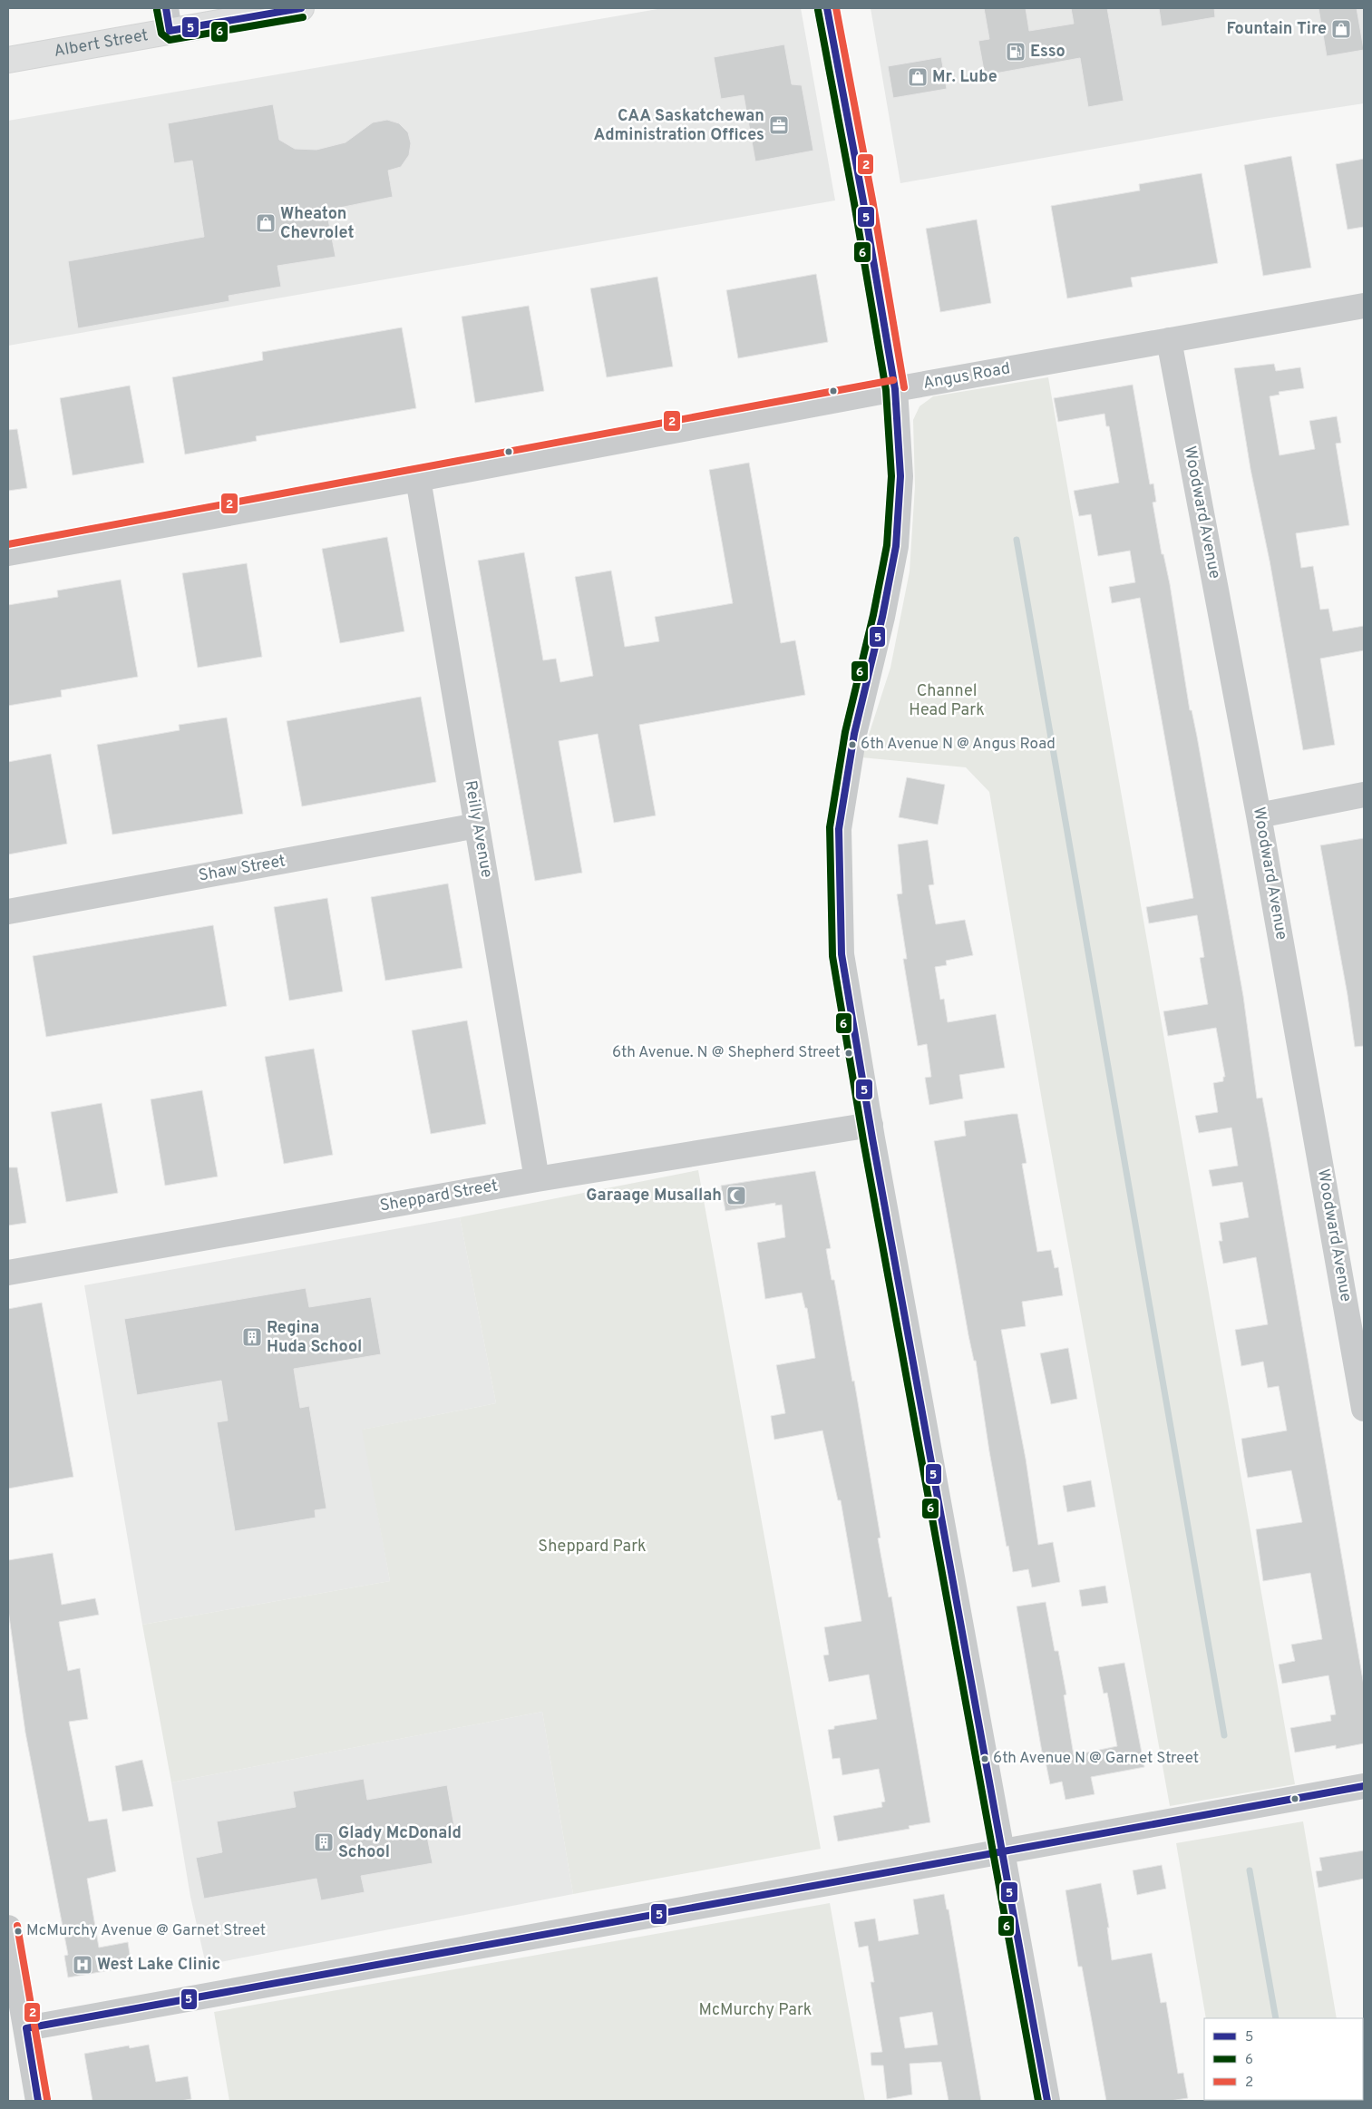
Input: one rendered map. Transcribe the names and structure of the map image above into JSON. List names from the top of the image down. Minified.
{"streets":{"main road":["Albert Street"],"street":["Angus Road","Woodward Avenue","Reilly Avenue","Shaw Street","Sheppard Street"]},"crossings":[["Angus Road","Woodward Avenue"],["Angus Road","Reilly Avenue"],["Reilly Avenue","Shaw Street"],["Reilly Avenue","Sheppard Street"]],"parks":["Channel Head Park","Sheppard Park","McMurchy Park"],"places":{"shop":["Fountain Tire","Mr. Lube","Wheaton Chevrolet"],"fuel station":["Esso"],"office":["CAA Saskatchewan Administration Offices"],"other":["6th Avenue N @ Angus Road","6th Avenue. N @ Shepherd Street","6th Avenue N @ Garnet Street","McMurchy Avenue @ Garnet Street"],"mosque":["Garaage Musallah"],"building":["Regina Huda School","Glady McDonald School"],"hospital":["West Lake Clinic"]},"lines":["transit line 5","transit line 2","transit line 6"],"legend":["5","6","2"]}
